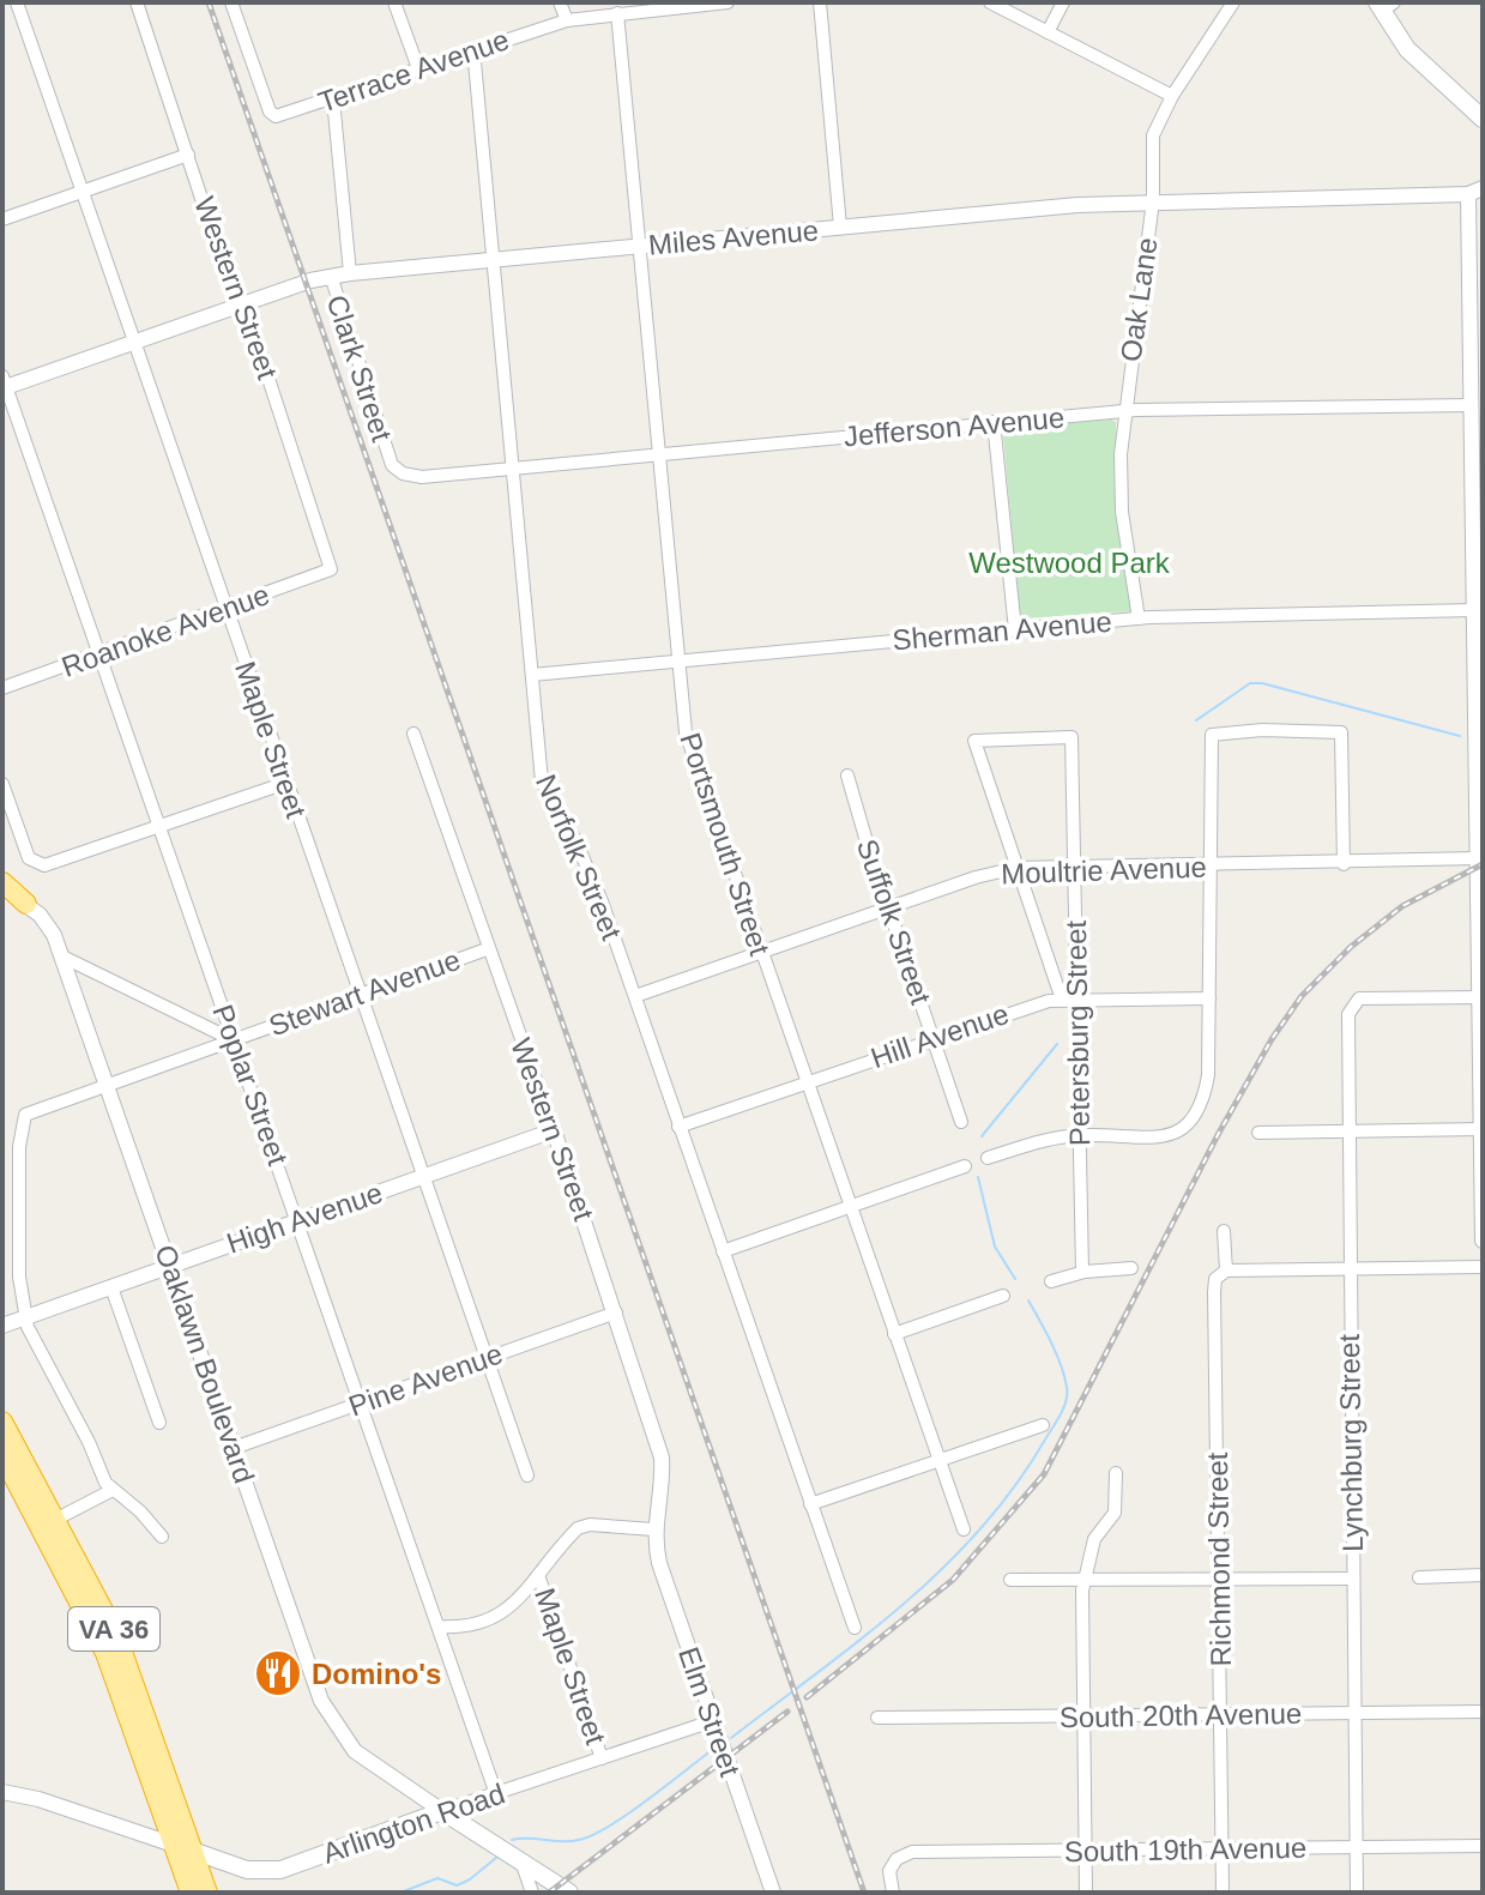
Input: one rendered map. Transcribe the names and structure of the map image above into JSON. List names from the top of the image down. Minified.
{"streets":{"highway":["VA 36"],"main road":["Arlington Road"],"street":["Terrace Avenue","Miles Avenue","Western Street","Oak Lane","Clark Street","Jefferson Avenue","Roanoke Avenue","Sherman Avenue","Maple Street","Portsmouth Street","Norfolk Street","Moultrie Avenue","Suffolk Street","Stewart Avenue","Petersburg Street","Hill Avenue","Poplar Street","High Avenue","Oaklawn Boulevard","Pine Avenue","Lynchburg Street","Richmond Street","Elm Street","South 20th Avenue","South 19th Avenue"]},"crossings":[["Terrace Avenue","Clark Street"],["Terrace Avenue","Portsmouth Street"],["Terrace Avenue","Norfolk Street"],["Miles Avenue","Western Street"],["Miles Avenue","Oak Lane"],["Miles Avenue","Clark Street"],["Miles Avenue","Maple Street"],["Miles Avenue","Portsmouth Street"],["Miles Avenue","Norfolk Street"],["Miles Avenue","Poplar Street"],["Western Street","Roanoke Avenue"],["Western Street","Stewart Avenue"],["Western Street","High Avenue"],["Western Street","Pine Avenue"],["Western Street","Elm Street"],["Oak Lane","Jefferson Avenue"],["Oak Lane","Sherman Avenue"],["Clark Street","Jefferson Avenue"],["Jefferson Avenue","Portsmouth Street"],["Jefferson Avenue","Norfolk Street"],["Roanoke Avenue","Maple Street"],["Roanoke Avenue","Poplar Street"],["Sherman Avenue","Portsmouth Street"],["Sherman Avenue","Norfolk Street"],["Maple Street","Stewart Avenue"],["Maple Street","High Avenue"],["Maple Street","Pine Avenue"],["Maple Street","Arlington Road"],["Portsmouth Street","Moultrie Avenue"],["Portsmouth Street","Hill Avenue"],["Norfolk Street","Moultrie Avenue"],["Norfolk Street","Hill Avenue"],["Moultrie Avenue","Suffolk Street"],["Moultrie Avenue","Petersburg Street"],["Suffolk Street","Hill Avenue"],["Stewart Avenue","Poplar Street"],["Stewart Avenue","High Avenue"],["Stewart Avenue","Oaklawn Boulevard"],["Petersburg Street","Hill Avenue"],["Poplar Street","High Avenue"],["Poplar Street","Pine Avenue"],["Poplar Street","Arlington Road"],["High Avenue","Oaklawn Boulevard"],["Oaklawn Boulevard","Pine Avenue"],["Oaklawn Boulevard","Arlington Road"],["Lynchburg Street","South 20th Avenue"],["Lynchburg Street","South 19th Avenue"],["Richmond Street","South 20th Avenue"],["Richmond Street","South 19th Avenue"],["VA 36","Arlington Road"],["Elm Street","Arlington Road"]],"parks":["Westwood Park"],"places":{"restaurant":["Domino's"]}}
